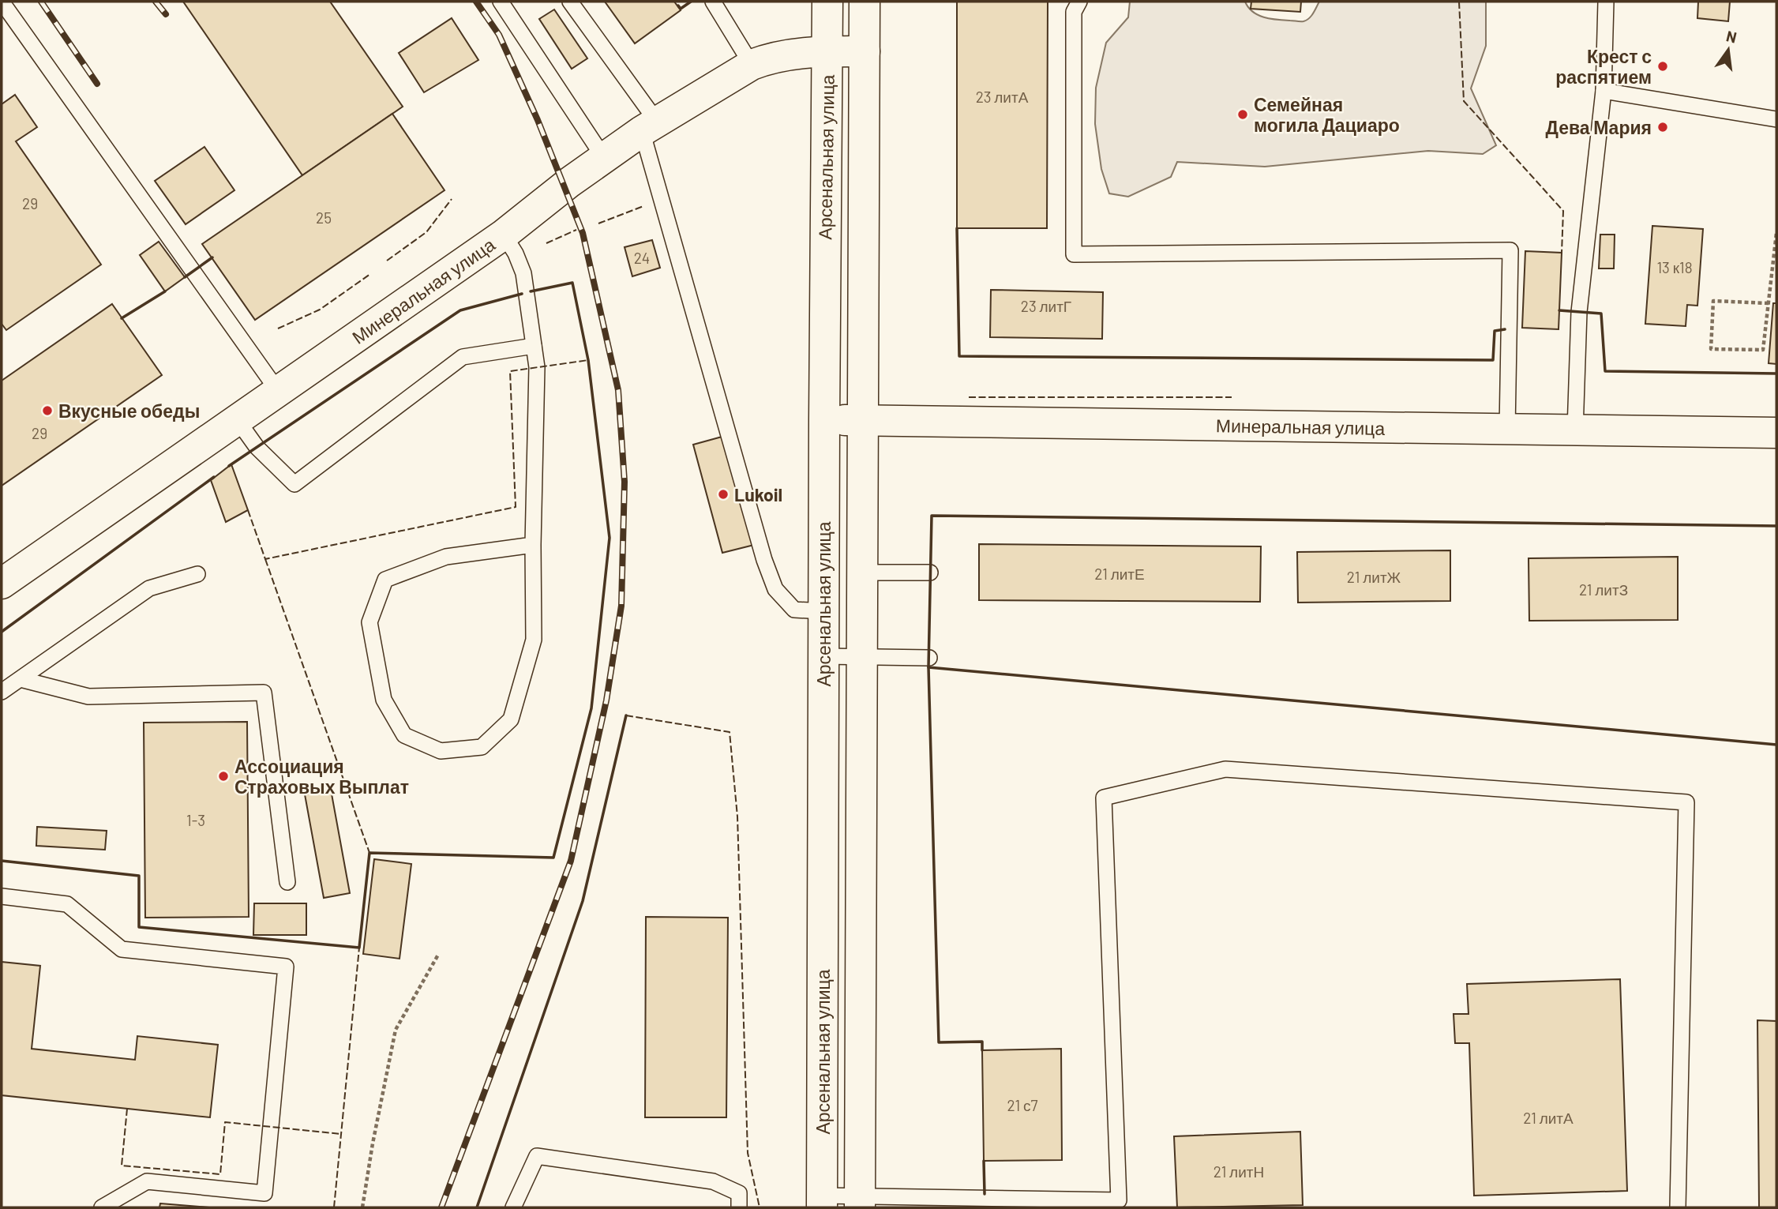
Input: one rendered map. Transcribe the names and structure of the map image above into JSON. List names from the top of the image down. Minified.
{"streets":{"street":["Арсенальная улица","Минеральная улица"]},"crossings":[["Арсенальная улица","Минеральная улица"]],"places":["Крест с распятием","Семейная могила Дациаро","Дева Мария","Вкусные обеды","Lukoil","Ассоциация Страховых Выплат"],"house_numbers":["23 литА","29","25","24","13 к18","23 литГ","29","21 литЕ","21 литЖ","21 литЗ","1-3","21 с7","21 литА","21 литН"],"north":"top"}
